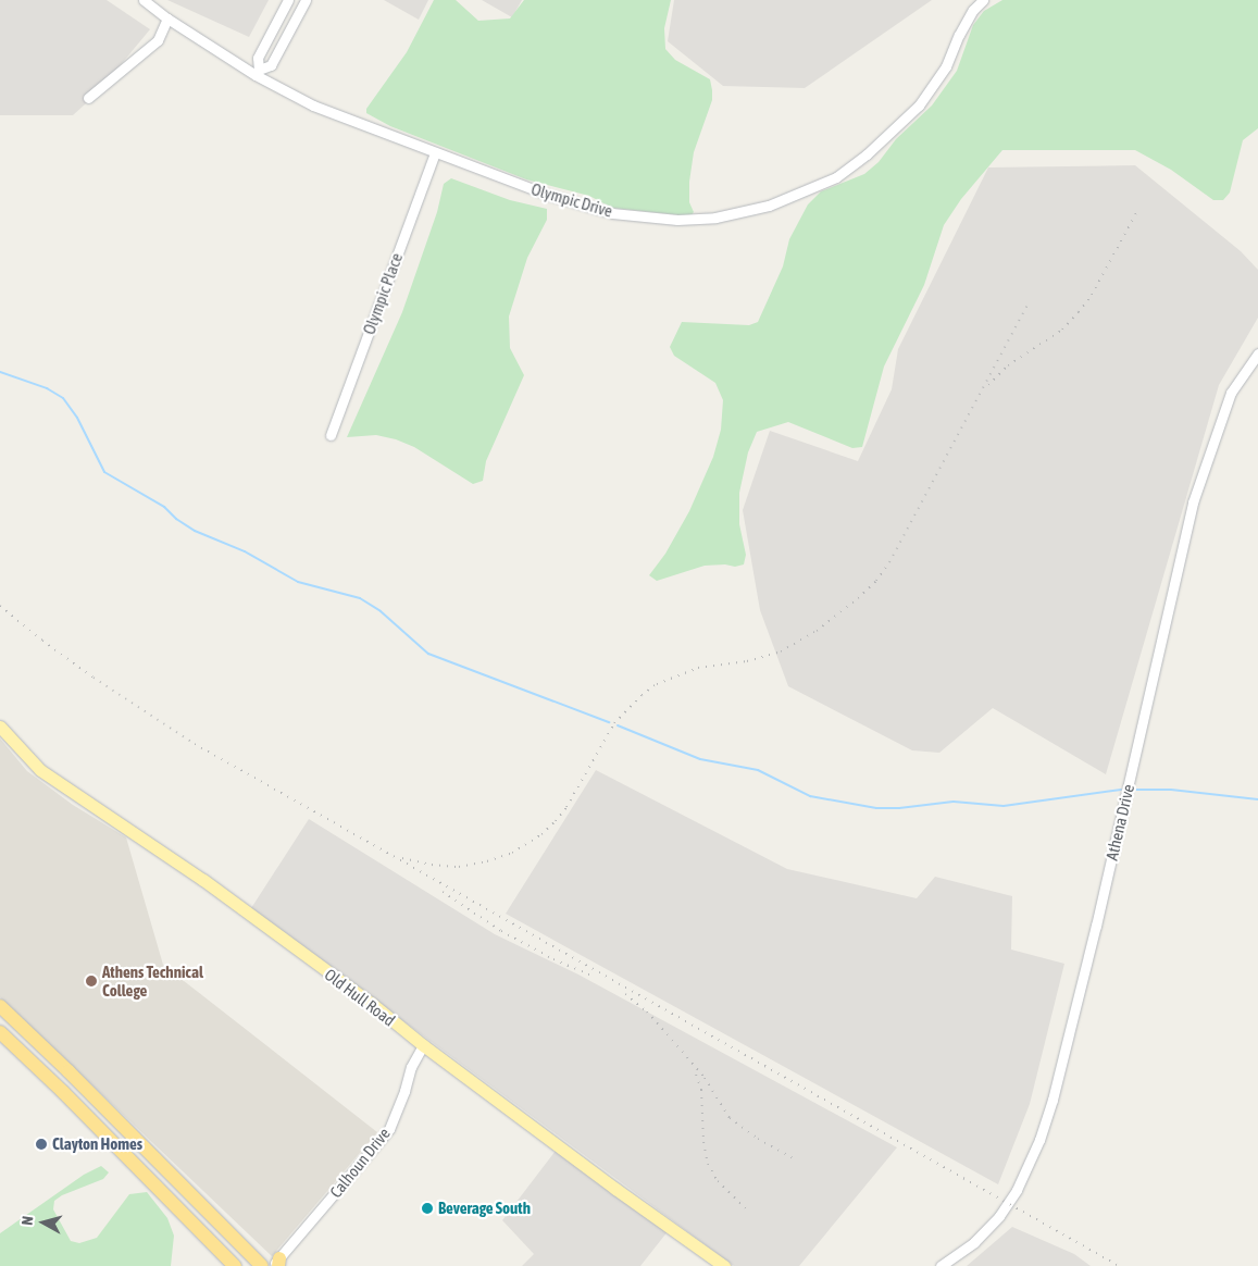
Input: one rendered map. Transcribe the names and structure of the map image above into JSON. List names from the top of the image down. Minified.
{"streets":{"main road":["Old Hull Road"],"street":["Olympic Drive","Olympic Place","Athena Drive","Calhoun Drive"]},"crossings":[["Olympic Drive","Olympic Place"],["Old Hull Road","Calhoun Drive"]],"places":["Athens Technical College","Clayton Homes","Beverage South"],"north":"left"}
